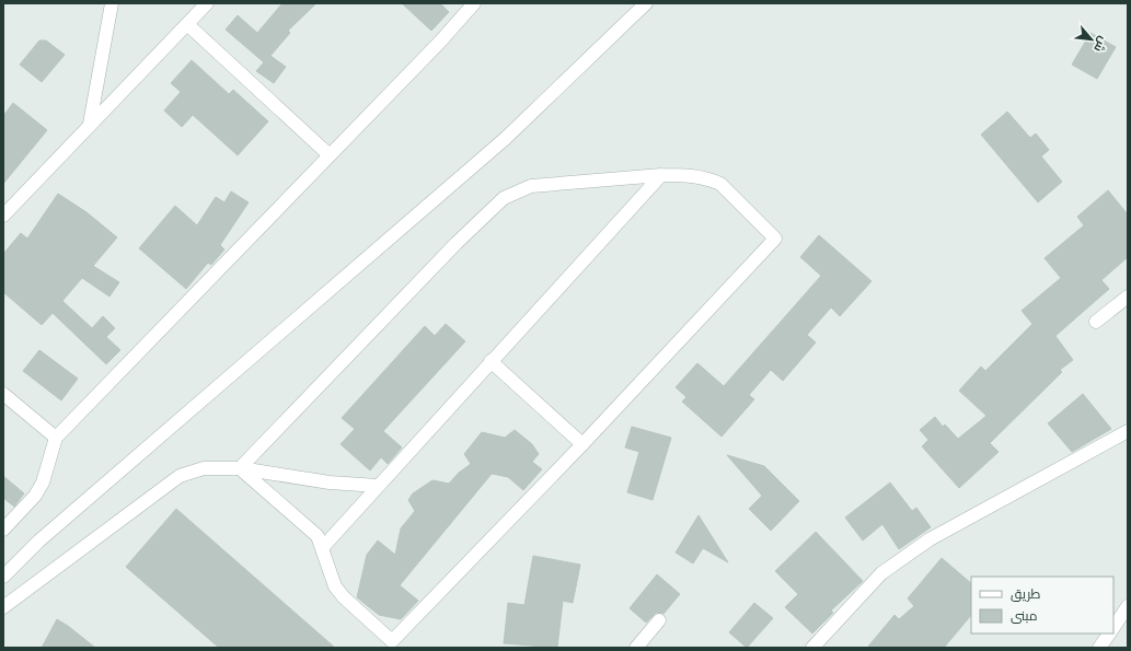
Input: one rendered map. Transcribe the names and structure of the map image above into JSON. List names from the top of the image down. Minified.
{"legend":["طريق","مبنى"],"north":"bottom right"}
